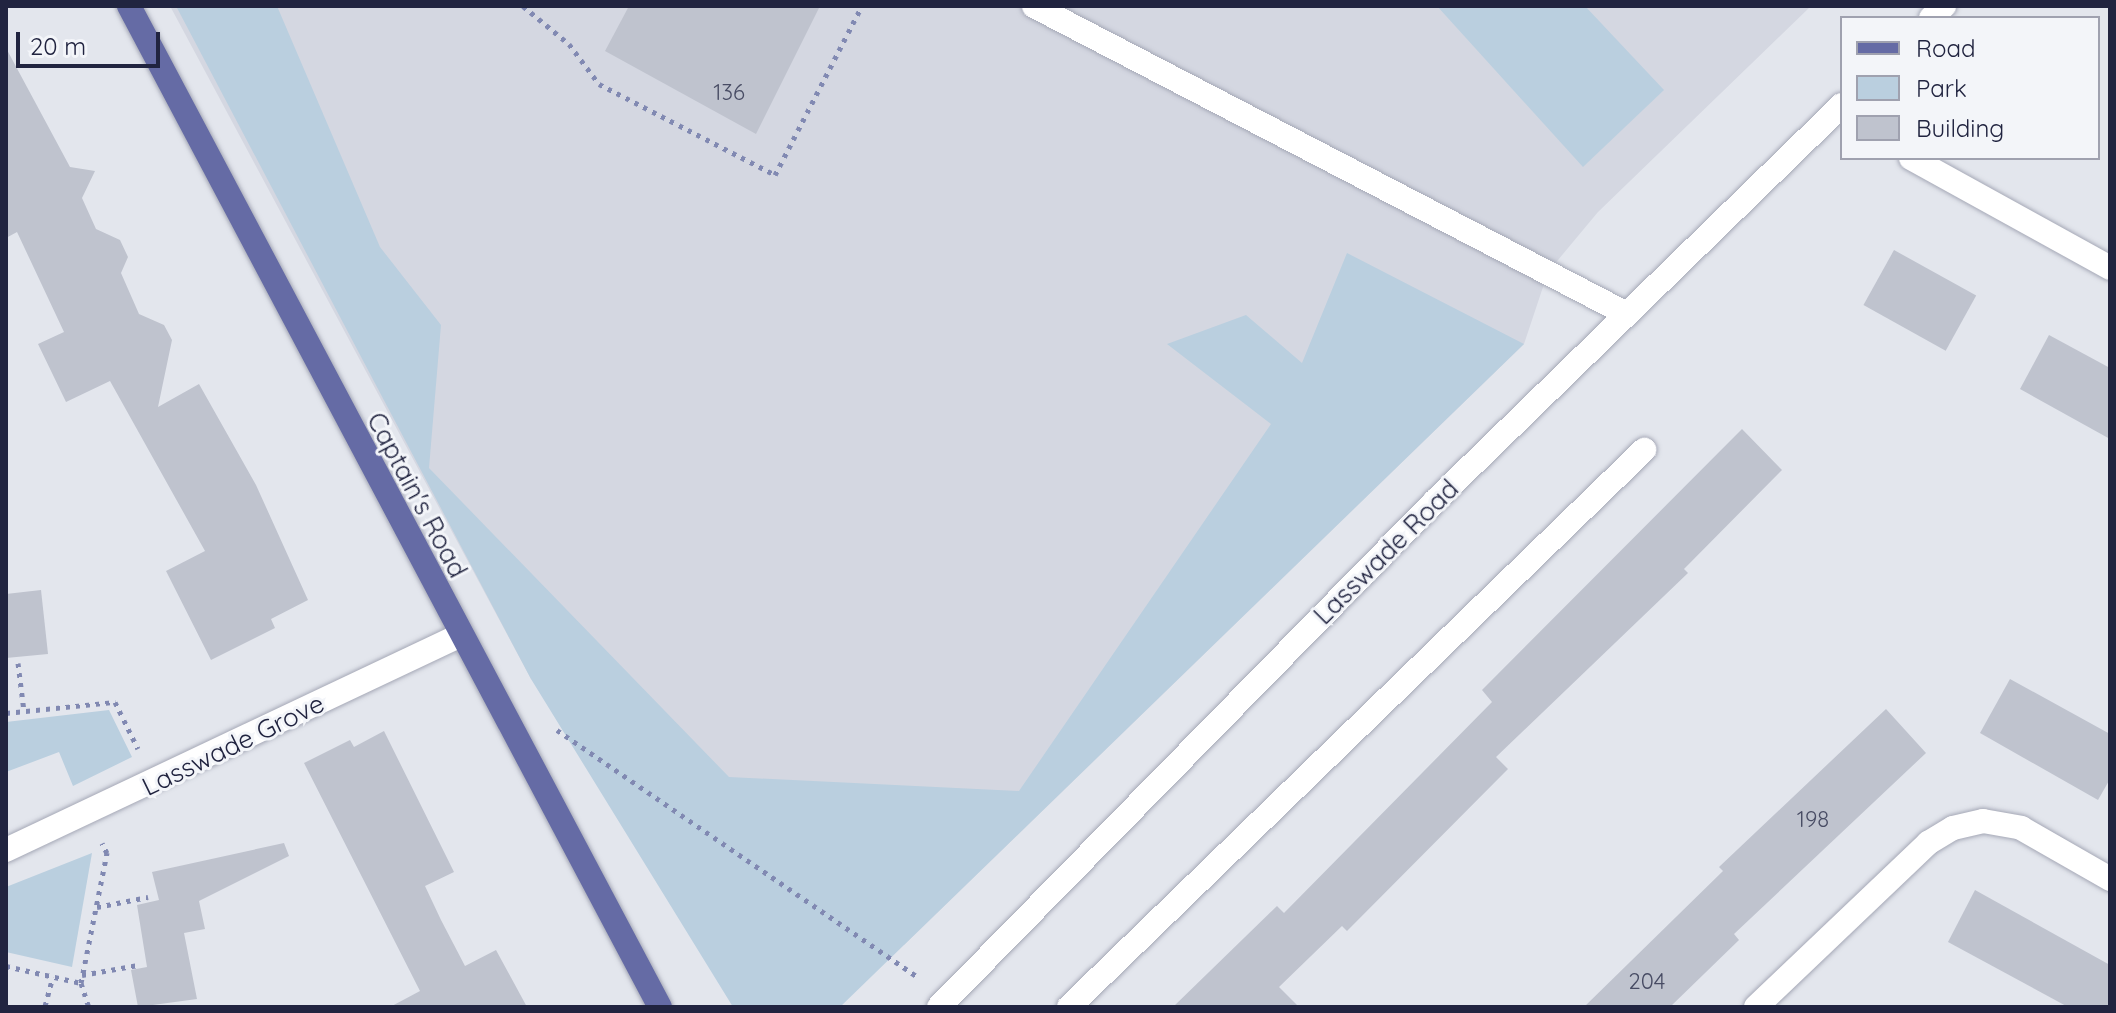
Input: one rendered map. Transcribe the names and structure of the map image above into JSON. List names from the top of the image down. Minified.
{"streets":{"main road":["Captain's Road"],"street":["Lasswade Road","Lasswade Grove"]},"crossings":[["Captain's Road","Lasswade Grove"]],"house_numbers":["136","198","204"],"legend":["Road","Park","Building"],"scale_bar":"20 m"}
